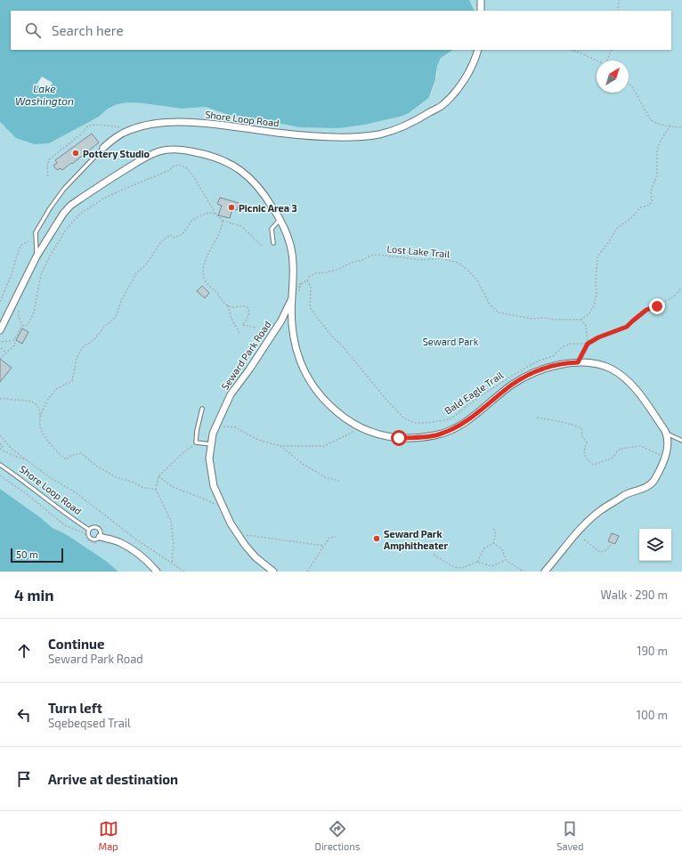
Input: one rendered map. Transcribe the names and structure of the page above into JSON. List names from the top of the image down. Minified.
{"streets":{"street":["Shore Loop Road","Seward Park Road"],"path":["Lost Lake Trail","Bald Eagle Trail"]},"crossings":[["Shore Loop Road","Seward Park Road"],["Lost Lake Trail","Bald Eagle Trail"]],"water":["Lake Washington"],"parks":["Seward Park"],"places":["Pottery Studio","Picnic Area 3","Seward Park Amphitheater"],"scale_bar":"50 m","north":"top right","page":{"search":"Search here","scale":"50 m","heading":["4 min","Walk · 290 m"],"list":[["Continue","Seward Park Road","190 m"],["Turn left","Sqebeqsed Trail","100 m"],"Arrive at destination"],"nav":["Map","Directions","Saved"]}}
